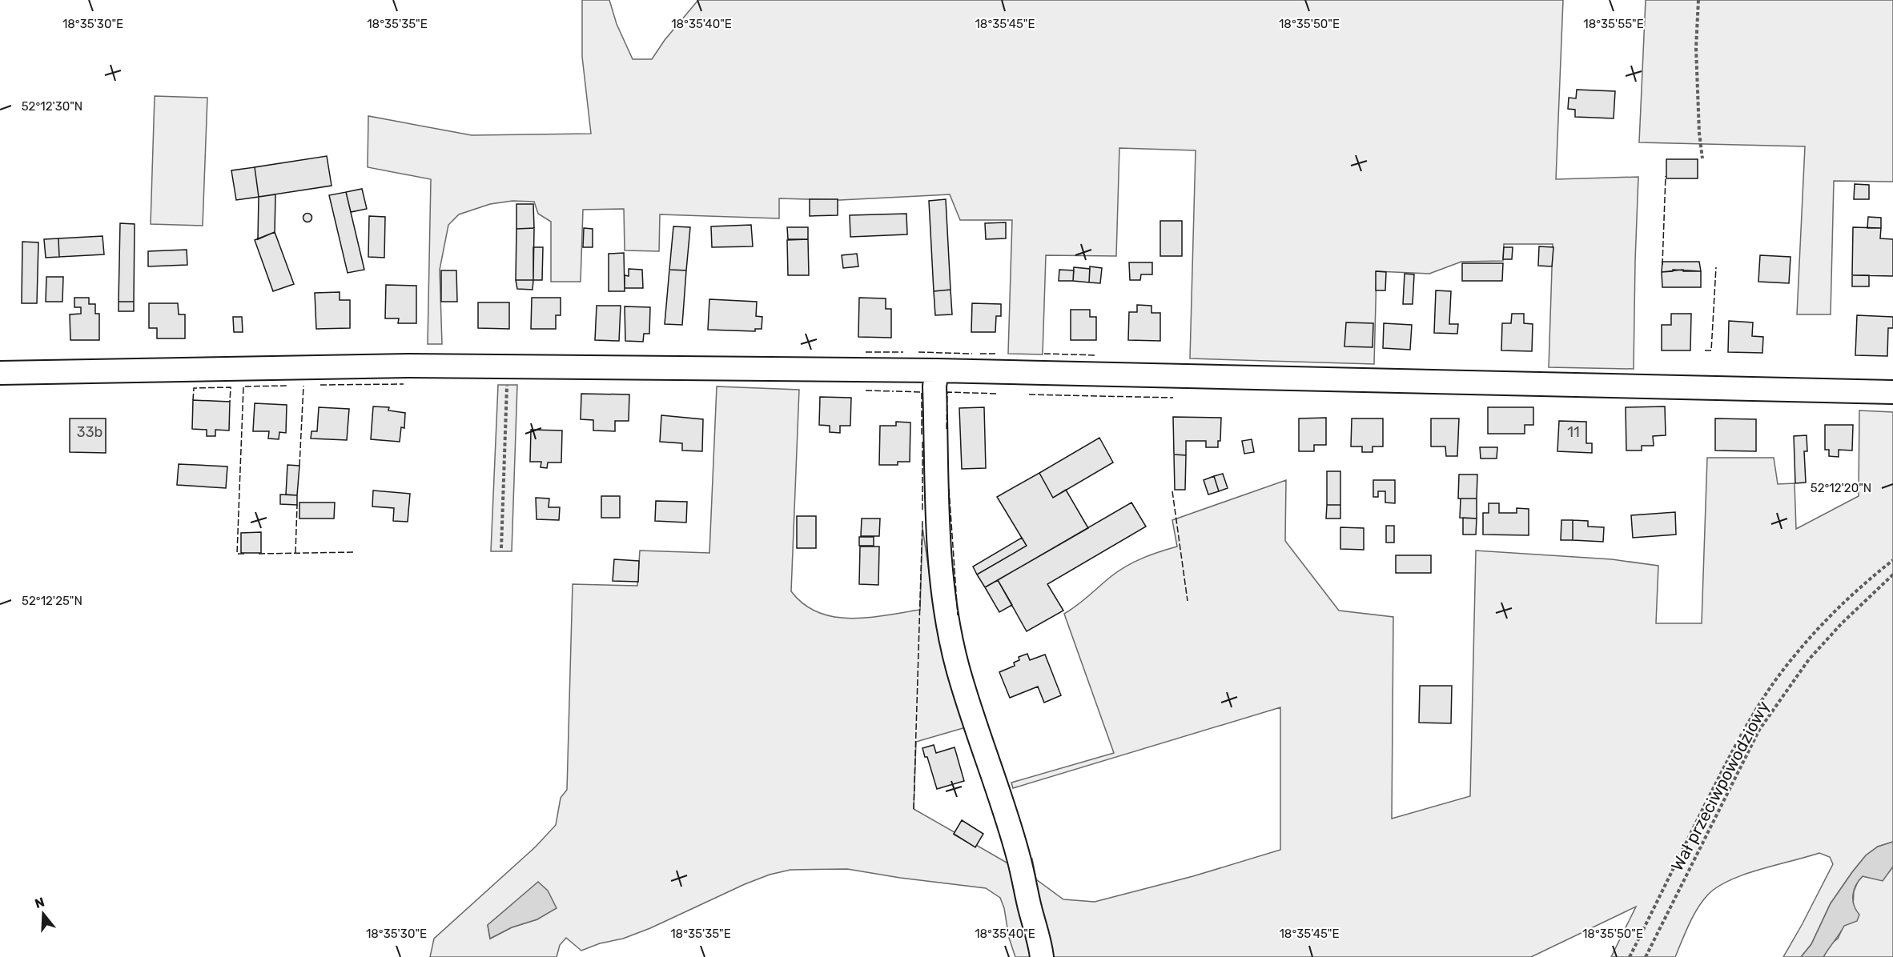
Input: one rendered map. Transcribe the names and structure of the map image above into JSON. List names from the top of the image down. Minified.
{"streets":{"path":["Wał przeciwpowodziowy"]},"house_numbers":["33b","11"],"north":"top","coordinates":["18°35'30\"E","18°35'35\"E","18°35'40\"E","18°35'45\"E","18°35'50\"E","18°35'55\"E","52°12'30\"N","52°12'20\"N","52°12'25\"N"]}
